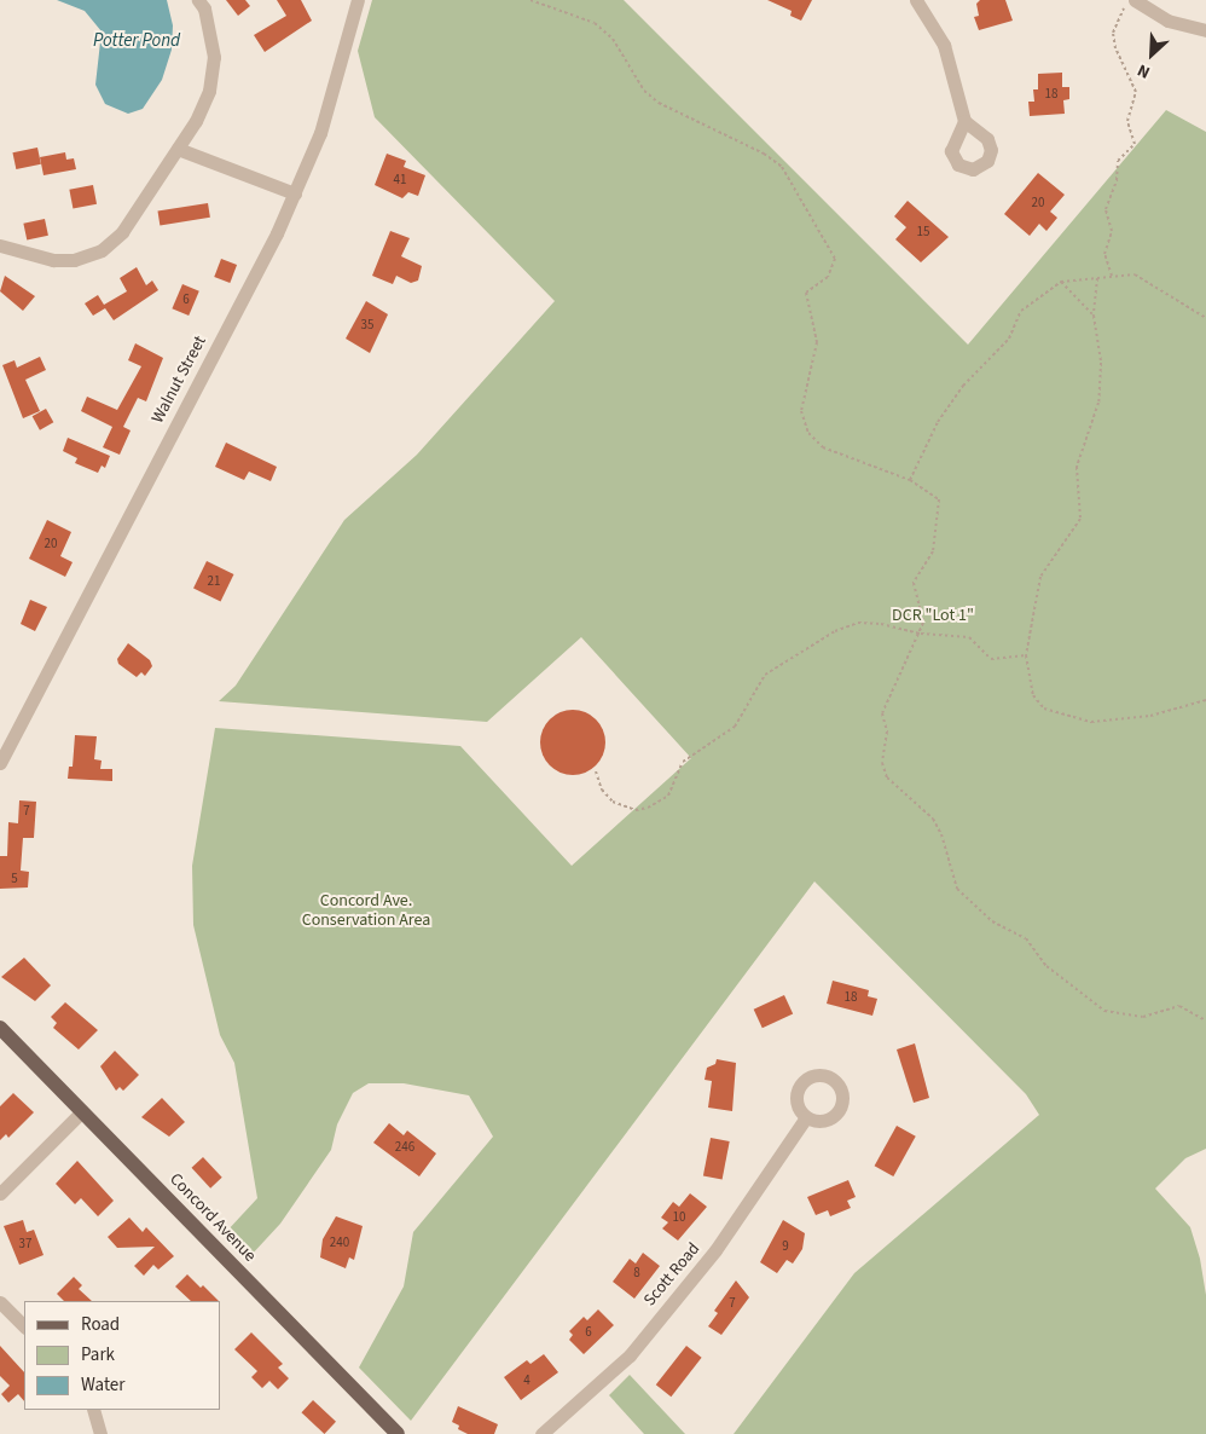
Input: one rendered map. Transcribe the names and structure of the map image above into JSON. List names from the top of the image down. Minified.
{"streets":{"main road":["Concord Avenue"],"street":["Walnut Street","Scott Road"]},"water":["Potter Pond"],"parks":["DCR \"Lot 1\"","Concord Ave. Conservation Area"],"house_numbers":["18","41","20","15","6","35","20","21","7","5","18","246","10","240","37","9","8","7","6","4"],"legend":["Road","Park","Water"],"north":"bottom left"}
